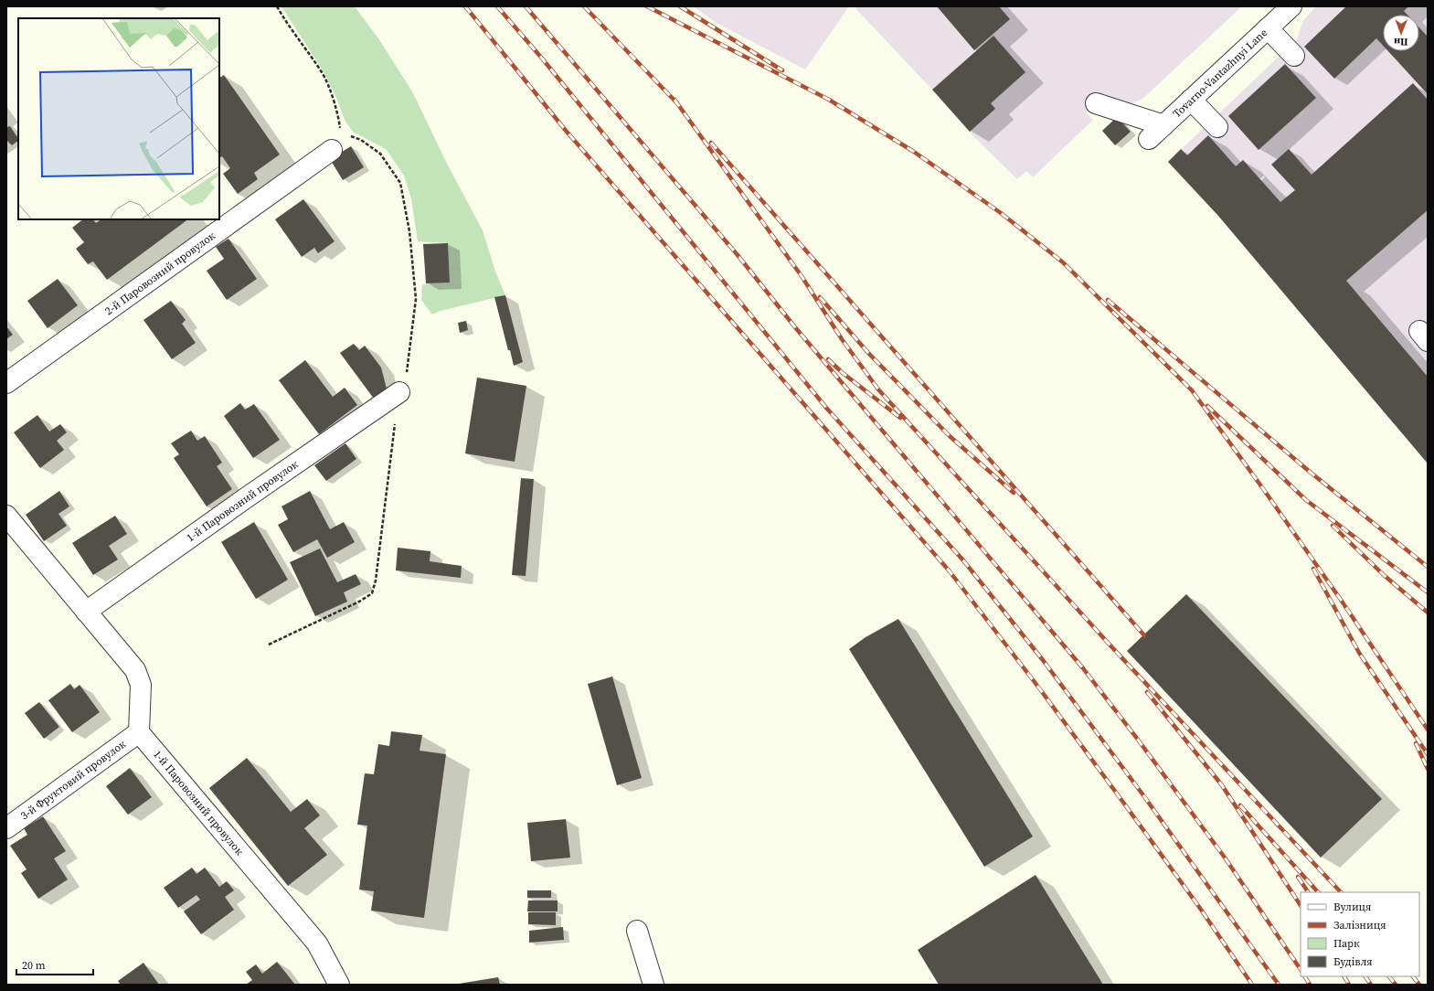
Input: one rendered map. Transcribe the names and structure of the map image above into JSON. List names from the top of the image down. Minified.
{"streets":{"street":["Tovarno-Vantazhnyi Lane","2-й Паровозний провулок","1-й Паровозний провулок","3-й Фруктовий провулок"]},"crossings":[["1-й Паровозний провулок","3-й Фруктовий провулок"]],"legend":["Вулиця","Залізниця","Парк","Будівля"],"scale_bar":"20 m","north":"bottom"}
